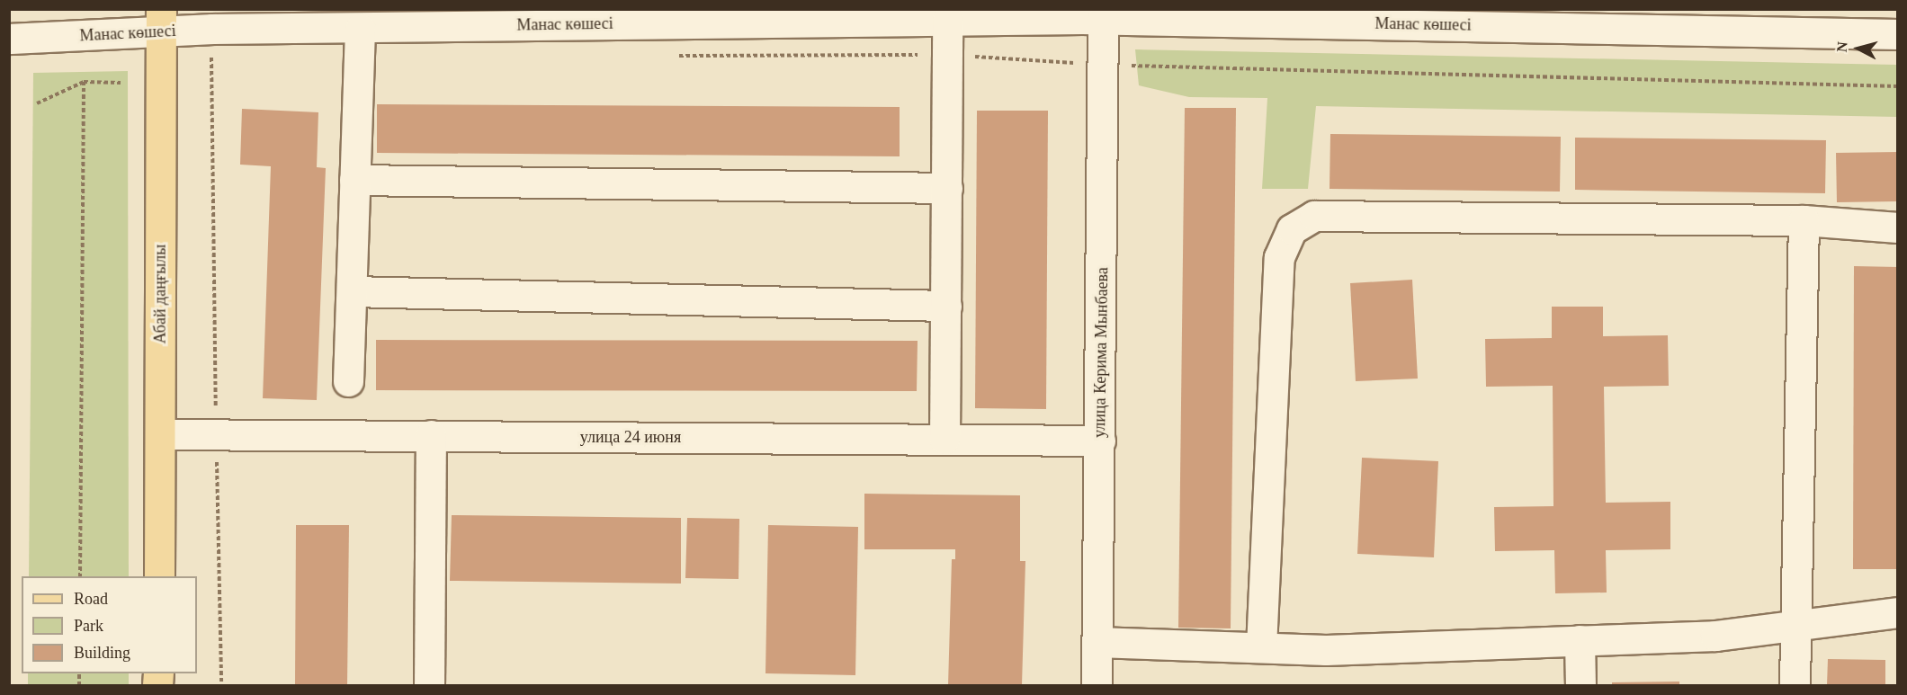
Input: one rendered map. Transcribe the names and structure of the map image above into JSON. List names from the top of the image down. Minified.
{"streets":{"main road":["Абай даңғылы"],"street":["Манас көшесі","улица Керима Мынбаева","улица 24 июня"]},"crossings":[["Манас көшесі","Абай даңғылы"],["Манас көшесі","улица Керима Мынбаева"],["Абай даңғылы","улица 24 июня"],["улица Керима Мынбаева","улица 24 июня"]],"legend":["Road","Park","Building"],"north":"left"}
